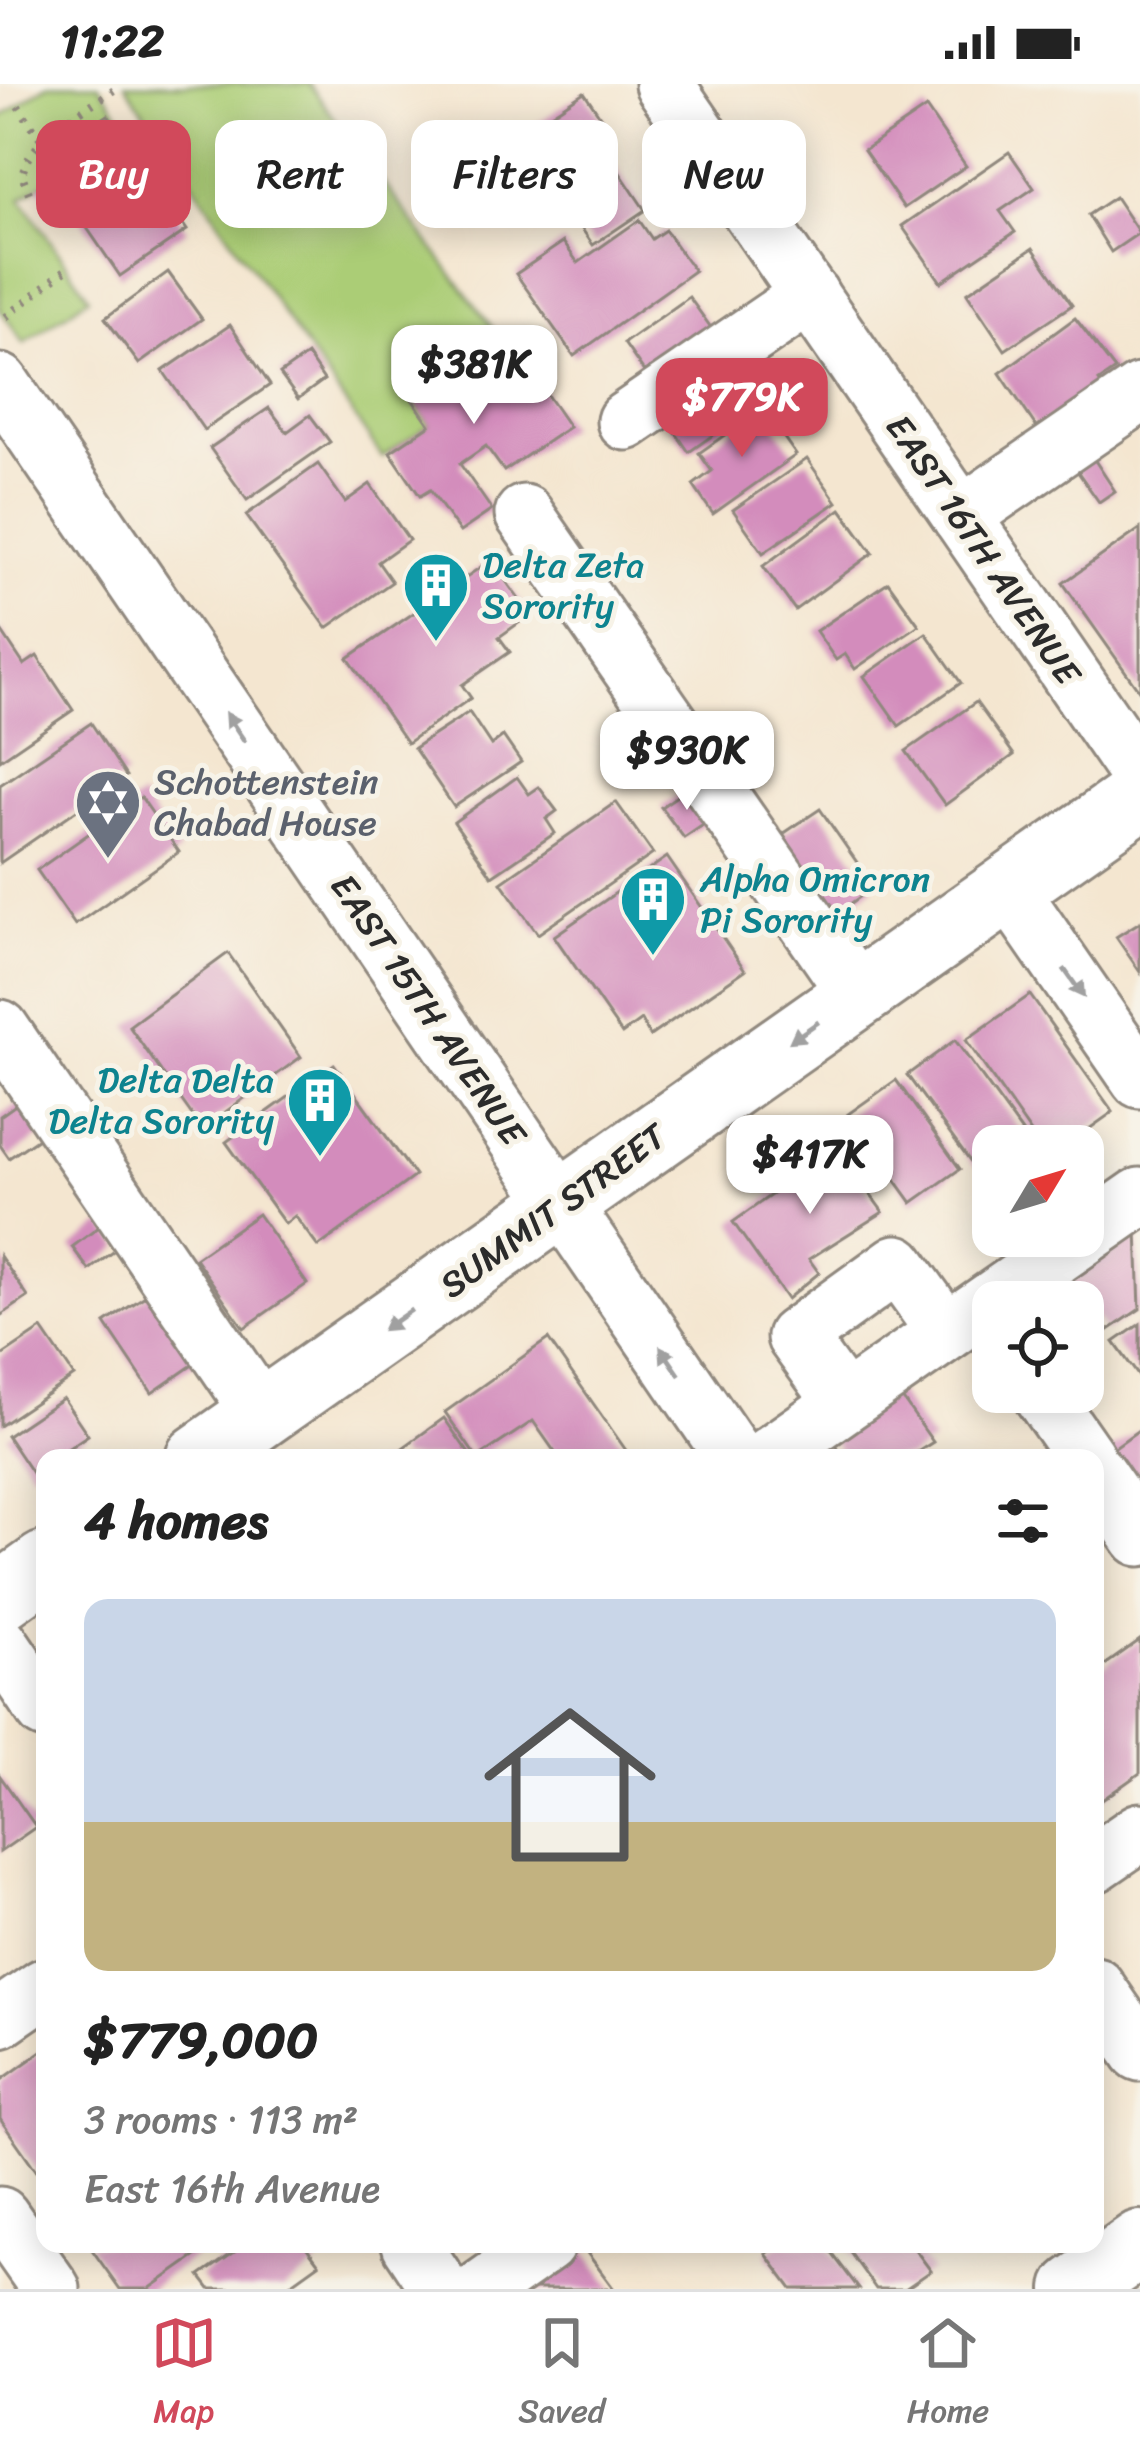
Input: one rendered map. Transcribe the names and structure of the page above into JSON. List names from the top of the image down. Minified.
{"streets":{"main road":["SUMMIT STREET"],"street":["EAST 16TH AVENUE","EAST 15TH AVENUE"]},"crossings":[["EAST 15TH AVENUE","SUMMIT STREET"]],"one_way":["SUMMIT STREET"],"places":{"building":["Delta Zeta Sorority","Alpha Omicron Pi Sorority","Delta Delta Delta Sorority"],"synagogue":["Schottenstein Chabad House"]},"north":"top right","page":{"status":"11:22","chip":["Buy","Rent","Filters","New"],"price":["$381K","$779K","$930K","$417K"],"heading":"4 homes","list":[{"name":"$779,000","note":"3 rooms · 113 m² · East 16th Avenue"}],"tabs":["Map","Saved","Home"]}}
